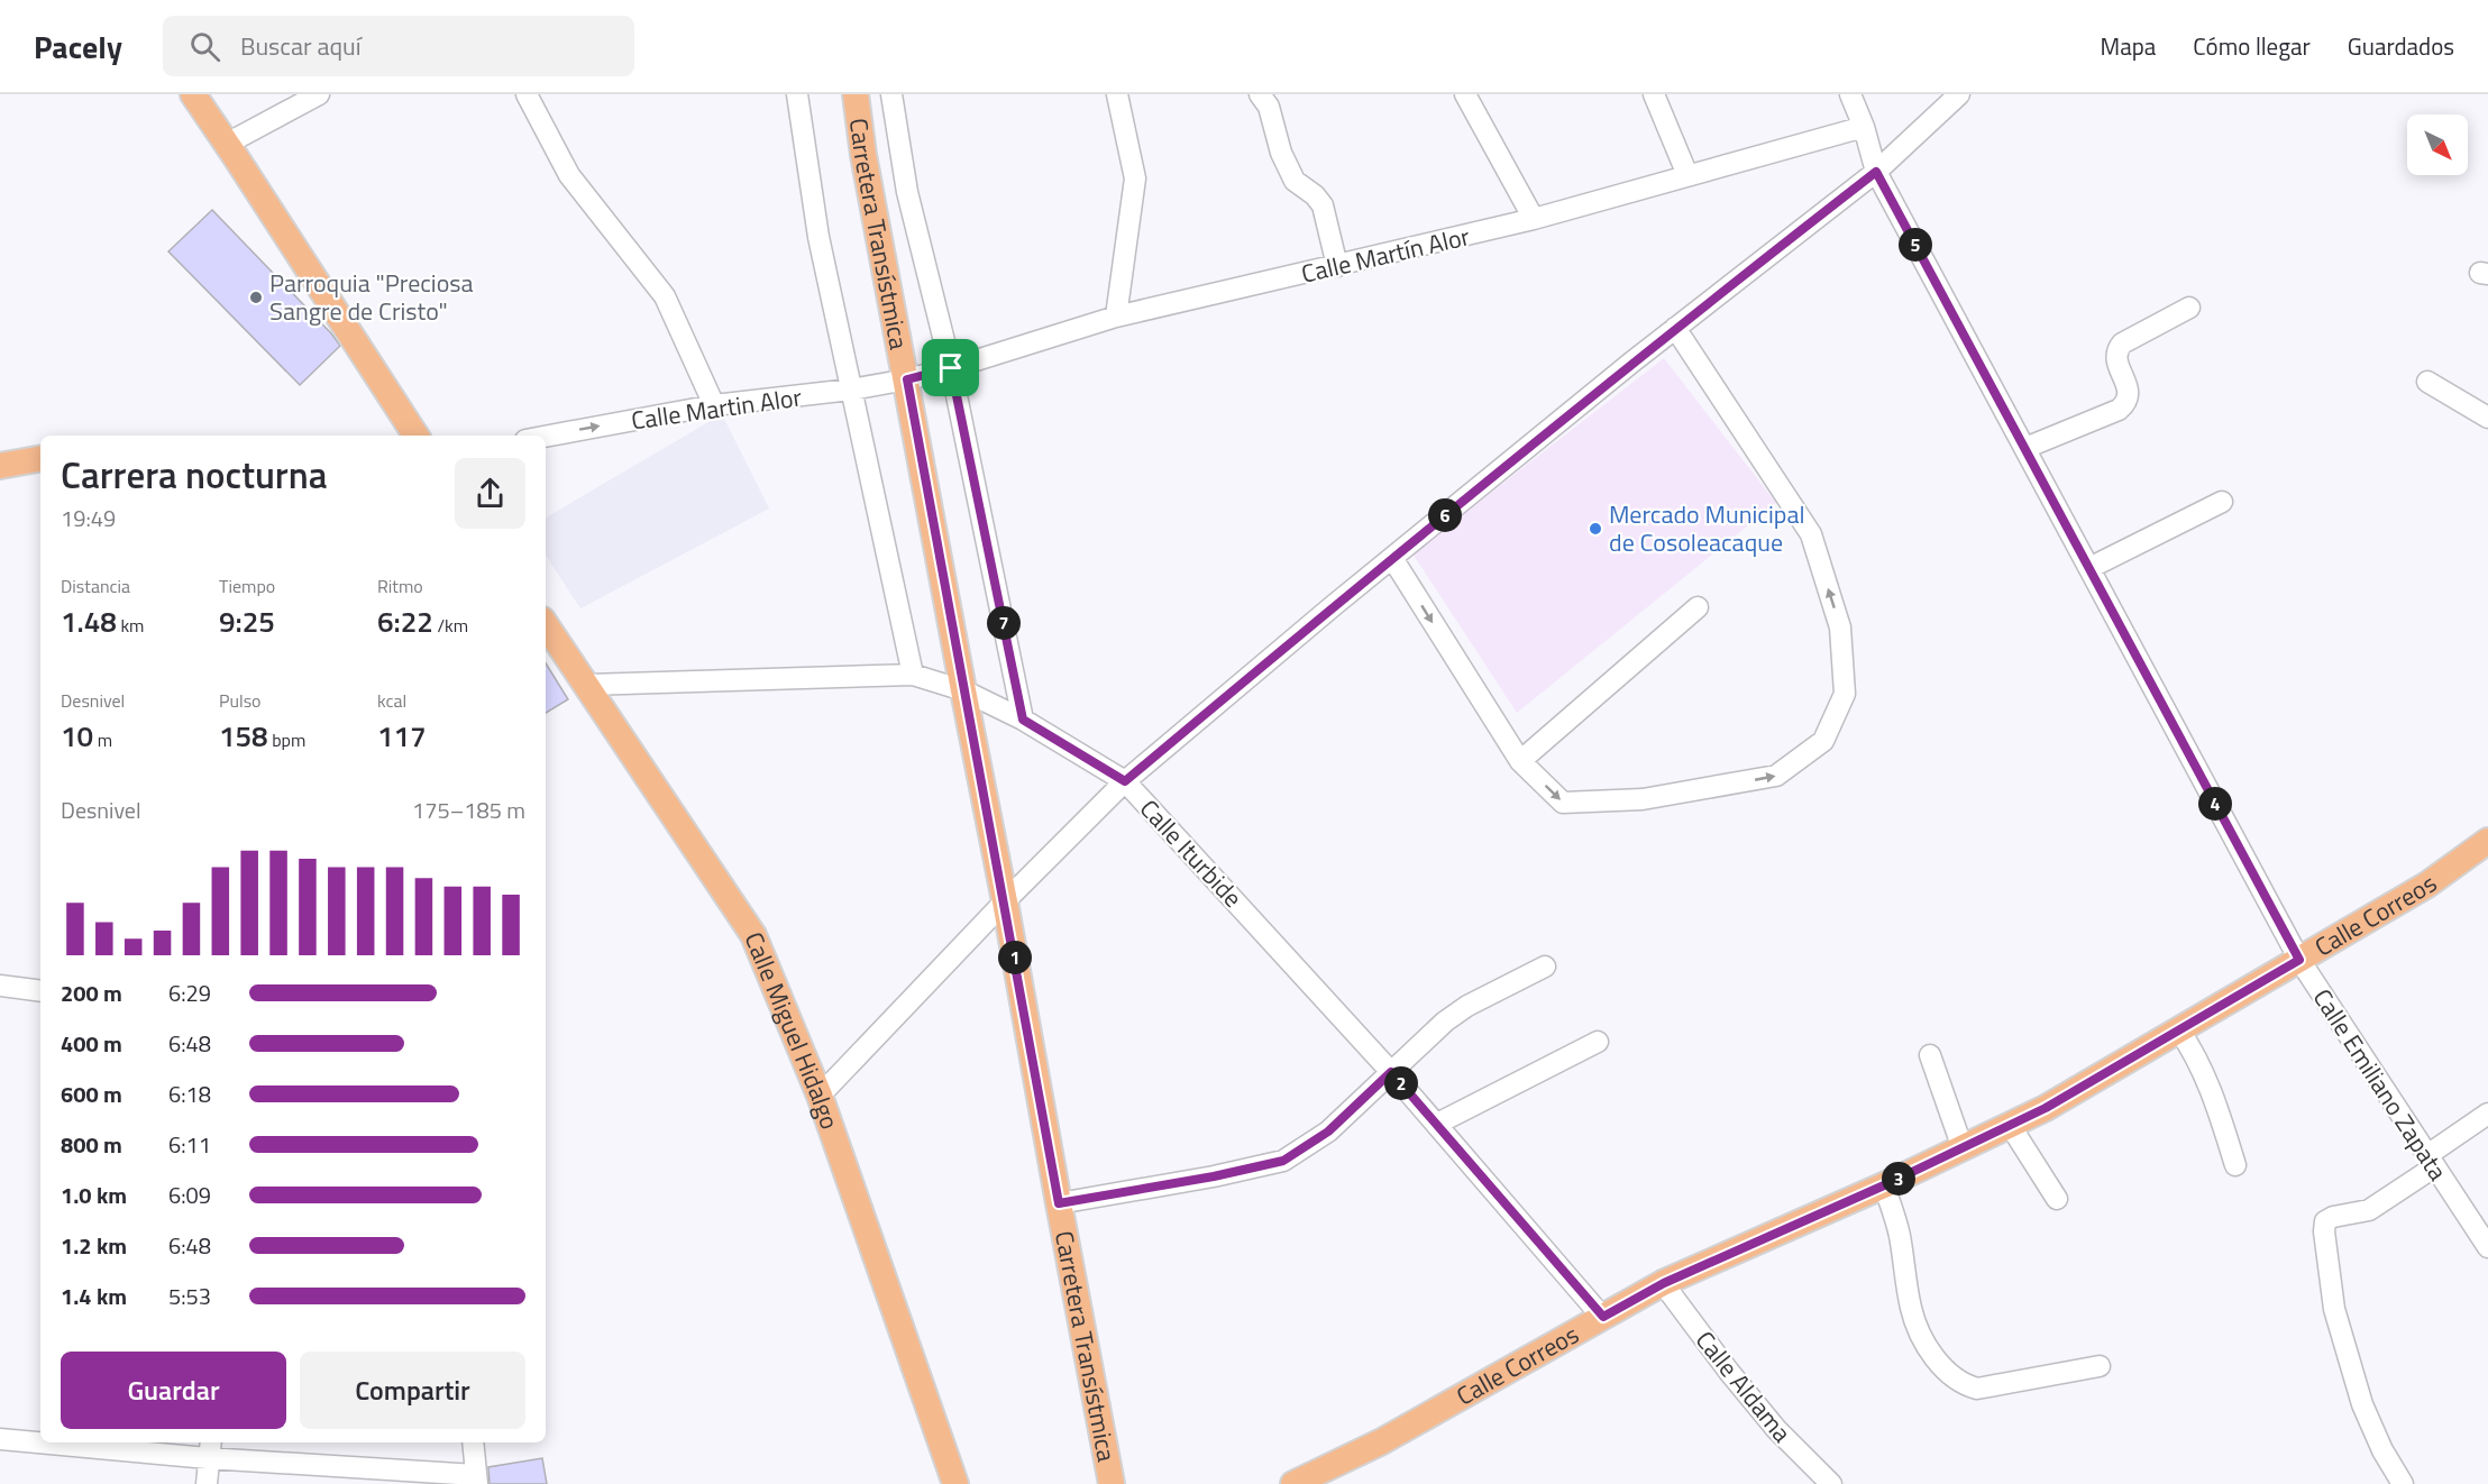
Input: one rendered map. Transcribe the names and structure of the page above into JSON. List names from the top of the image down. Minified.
{"streets":{"main road":["Carretera Transístmica","Calle Correos","Calle Miguel Hidalgo"],"street":["Calle Martín Alor","Calle Martin Alor","Calle Iturbide","Calle Emiliano Zapata","Calle Aldama"]},"crossings":[["Carretera Transístmica","Calle Martín Alor"],["Carretera Transístmica","Calle Martin Alor"],["Carretera Transístmica","Calle Iturbide"],["Calle Martín Alor","Calle Martin Alor"],["Calle Martín Alor","Calle Emiliano Zapata"],["Calle Iturbide","Calle Correos"],["Calle Iturbide","Calle Miguel Hidalgo"],["Calle Correos","Calle Emiliano Zapata"],["Calle Correos","Calle Aldama"]],"one_way":["Calle Martin Alor"],"places":["Parroquia \"Preciosa Sangre de Cristo\"","Mercado Municipal de Cosoleacaque"],"north":"bottom right","page":{"header":"Pacely","search":"Buscar aquí","nav":["Mapa","Cómo llegar","Guardados"],"pins":["5","6","7","4","1","2","3"],"heading":["Carrera nocturna","19:49"],"stats":[["Distancia","1.48 km"],["Tiempo","9:25"],["Ritmo","6:22 /km"],["Desnivel","10 m"],["Pulso","158 bpm"],["kcal","117"]],"chart":["Desnivel","175–185 m"],"list":[{"name":"200 m","note":"6:29"},{"name":"400 m","note":"6:48"},{"name":"600 m","note":"6:18"},{"name":"800 m","note":"6:11"},{"name":"1.0 km","note":"6:09"},{"name":"1.2 km","note":"6:48"},{"name":"1.4 km","note":"5:53"}],"buttons":["Guardar","Compartir"]}}
